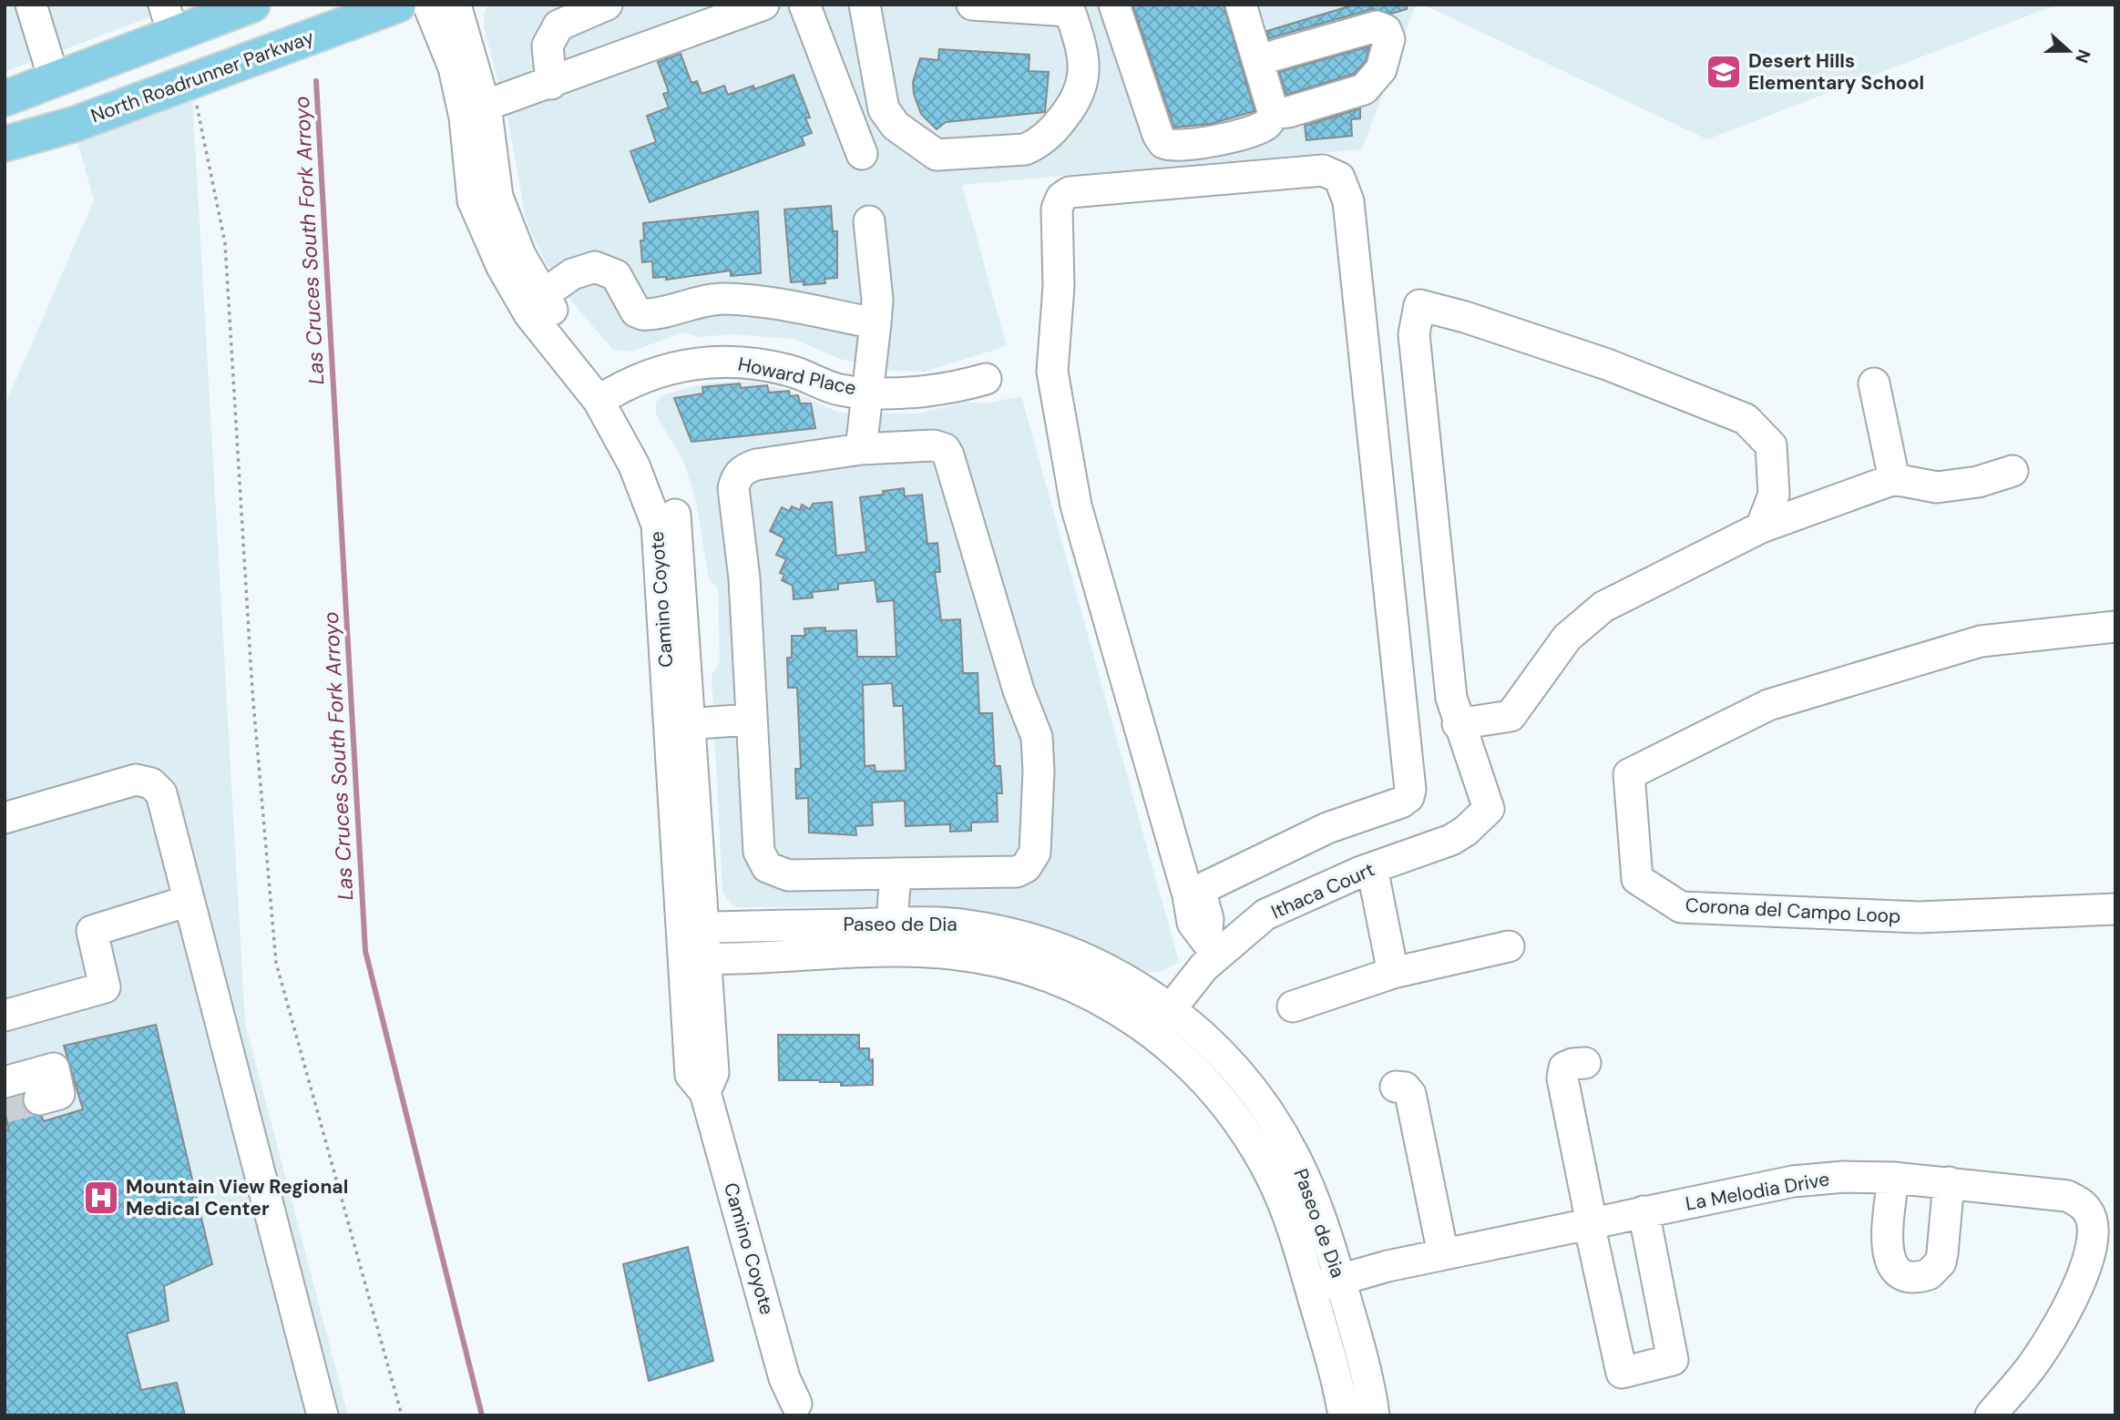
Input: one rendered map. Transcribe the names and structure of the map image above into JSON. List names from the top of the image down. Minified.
{"streets":{"main road":["North Roadrunner Parkway"],"street":["Howard Place","Camino Coyote","Ithaca Court","Corona del Campo Loop","Paseo de Dia","La Melodia Drive"]},"crossings":[["Howard Place","Camino Coyote"],["Camino Coyote","Paseo de Dia"],["Ithaca Court","Paseo de Dia"],["Paseo de Dia","La Melodia Drive"]],"water":["Las Cruces South Fork Arroyo"],"places":{"school or university":["Desert Hills Elementary School"],"hospital":["Mountain View Regional Medical Center"]},"north":"right"}
